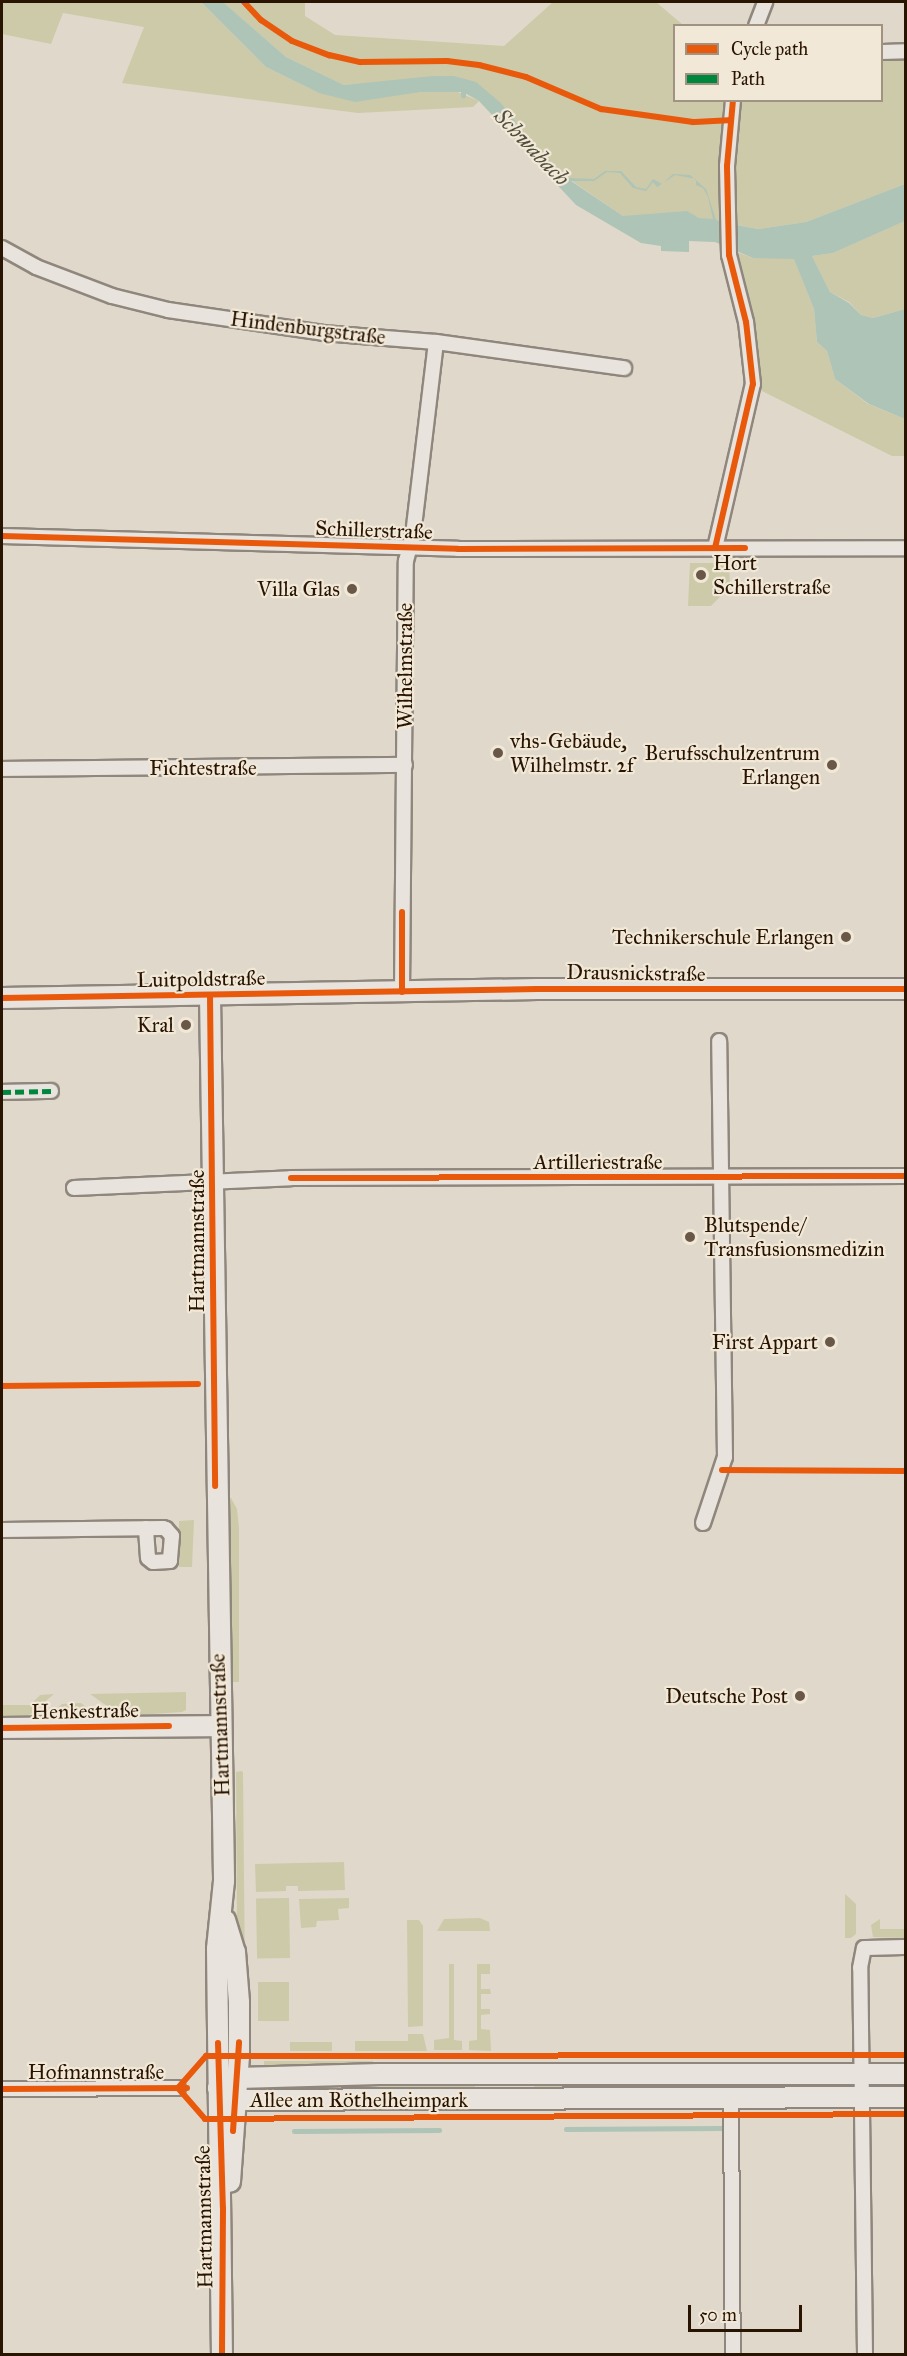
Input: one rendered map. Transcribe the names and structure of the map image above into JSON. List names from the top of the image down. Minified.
{"streets":{"street":["Hindenburgstraße","Schillerstraße","Wilhelmstraße","Fichtestraße","Drausnickstraße","Luitpoldstraße","Artilleriestraße","Hartmannstraße","Henkestraße","Hofmannstraße","Allee am Röthelheimpark"]},"crossings":[["Hindenburgstraße","Wilhelmstraße"],["Schillerstraße","Wilhelmstraße"],["Wilhelmstraße","Fichtestraße"],["Wilhelmstraße","Drausnickstraße"],["Wilhelmstraße","Luitpoldstraße"],["Drausnickstraße","Luitpoldstraße"],["Luitpoldstraße","Hartmannstraße"],["Artilleriestraße","Hartmannstraße"],["Hartmannstraße","Henkestraße"],["Hartmannstraße","Allee am Röthelheimpark"]],"water":["Schwabach"],"places":["Hort Schillerstraße","Villa Glas","vhs-Gebäude, Wilhelmstr. 2f","Berufsschulzentrum Erlangen","Technikerschule Erlangen","Kral","Blutspende/ Transfusionsmedizin","First Appart","Deutsche Post"],"legend":["Cycle path","Path"],"scale_bar":"50 m"}
